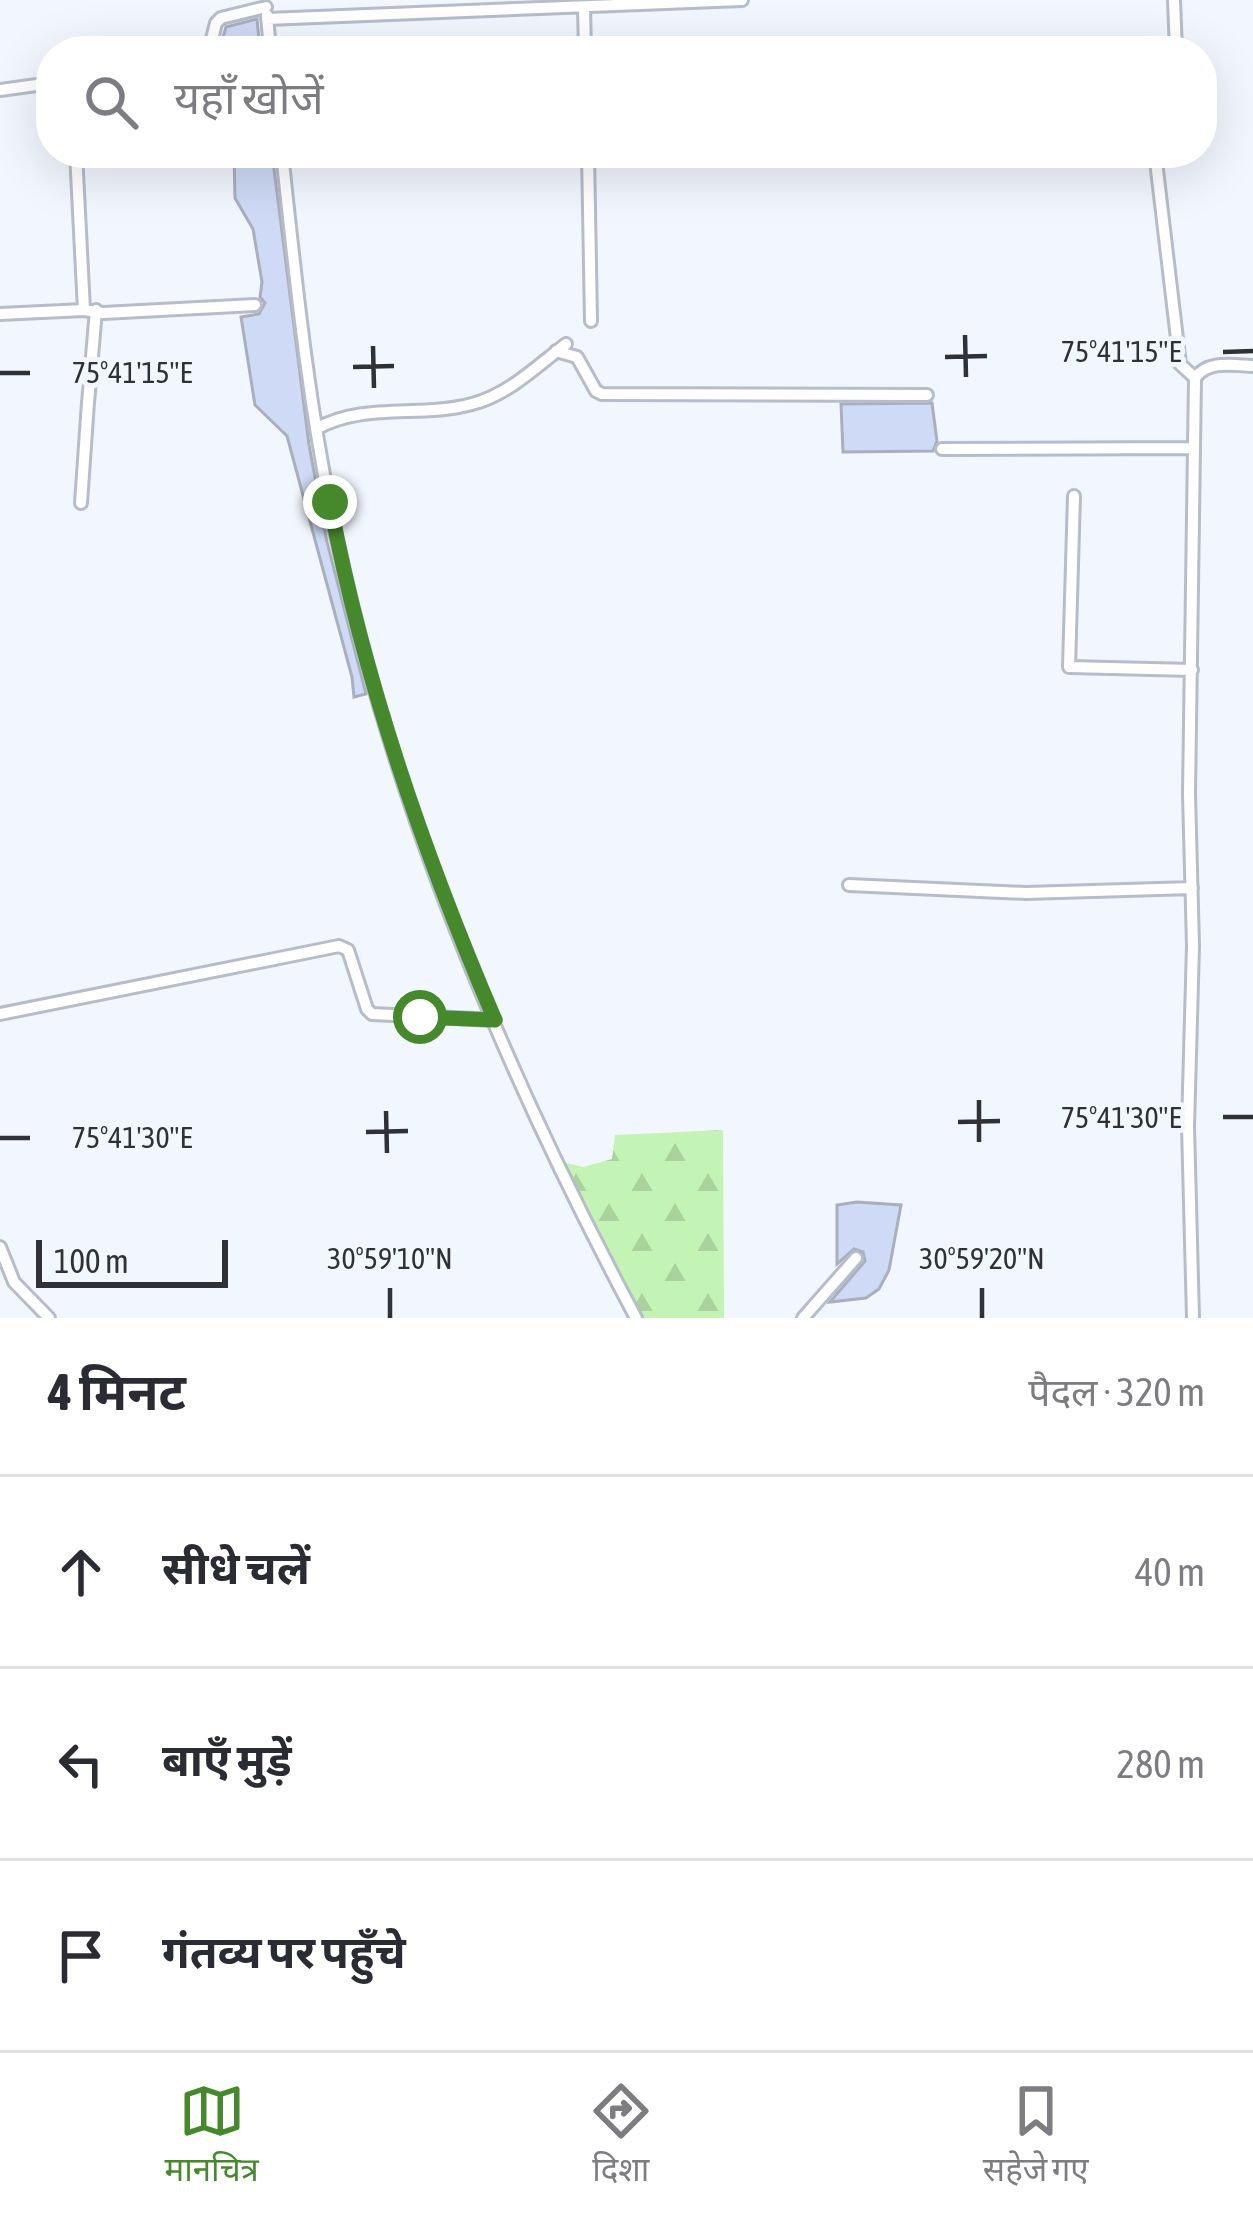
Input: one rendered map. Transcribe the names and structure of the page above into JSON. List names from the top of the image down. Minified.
{"scale_bar":"100 m","page":{"search":"यहाँ खोजें","scale":"100 m","heading":["4 मिनट","पैदल · 320 m"],"list":[["सीधे चलें","40 m"],["बाएँ मुड़ें","280 m"],"गंतव्य पर पहुँचे"],"nav":["मानचित्र","दिशा","सहेजे गए"]},"coordinates":["75°41'15\"E","75°41'30\"E","30°59'10\"N","30°59'20\"N"]}
